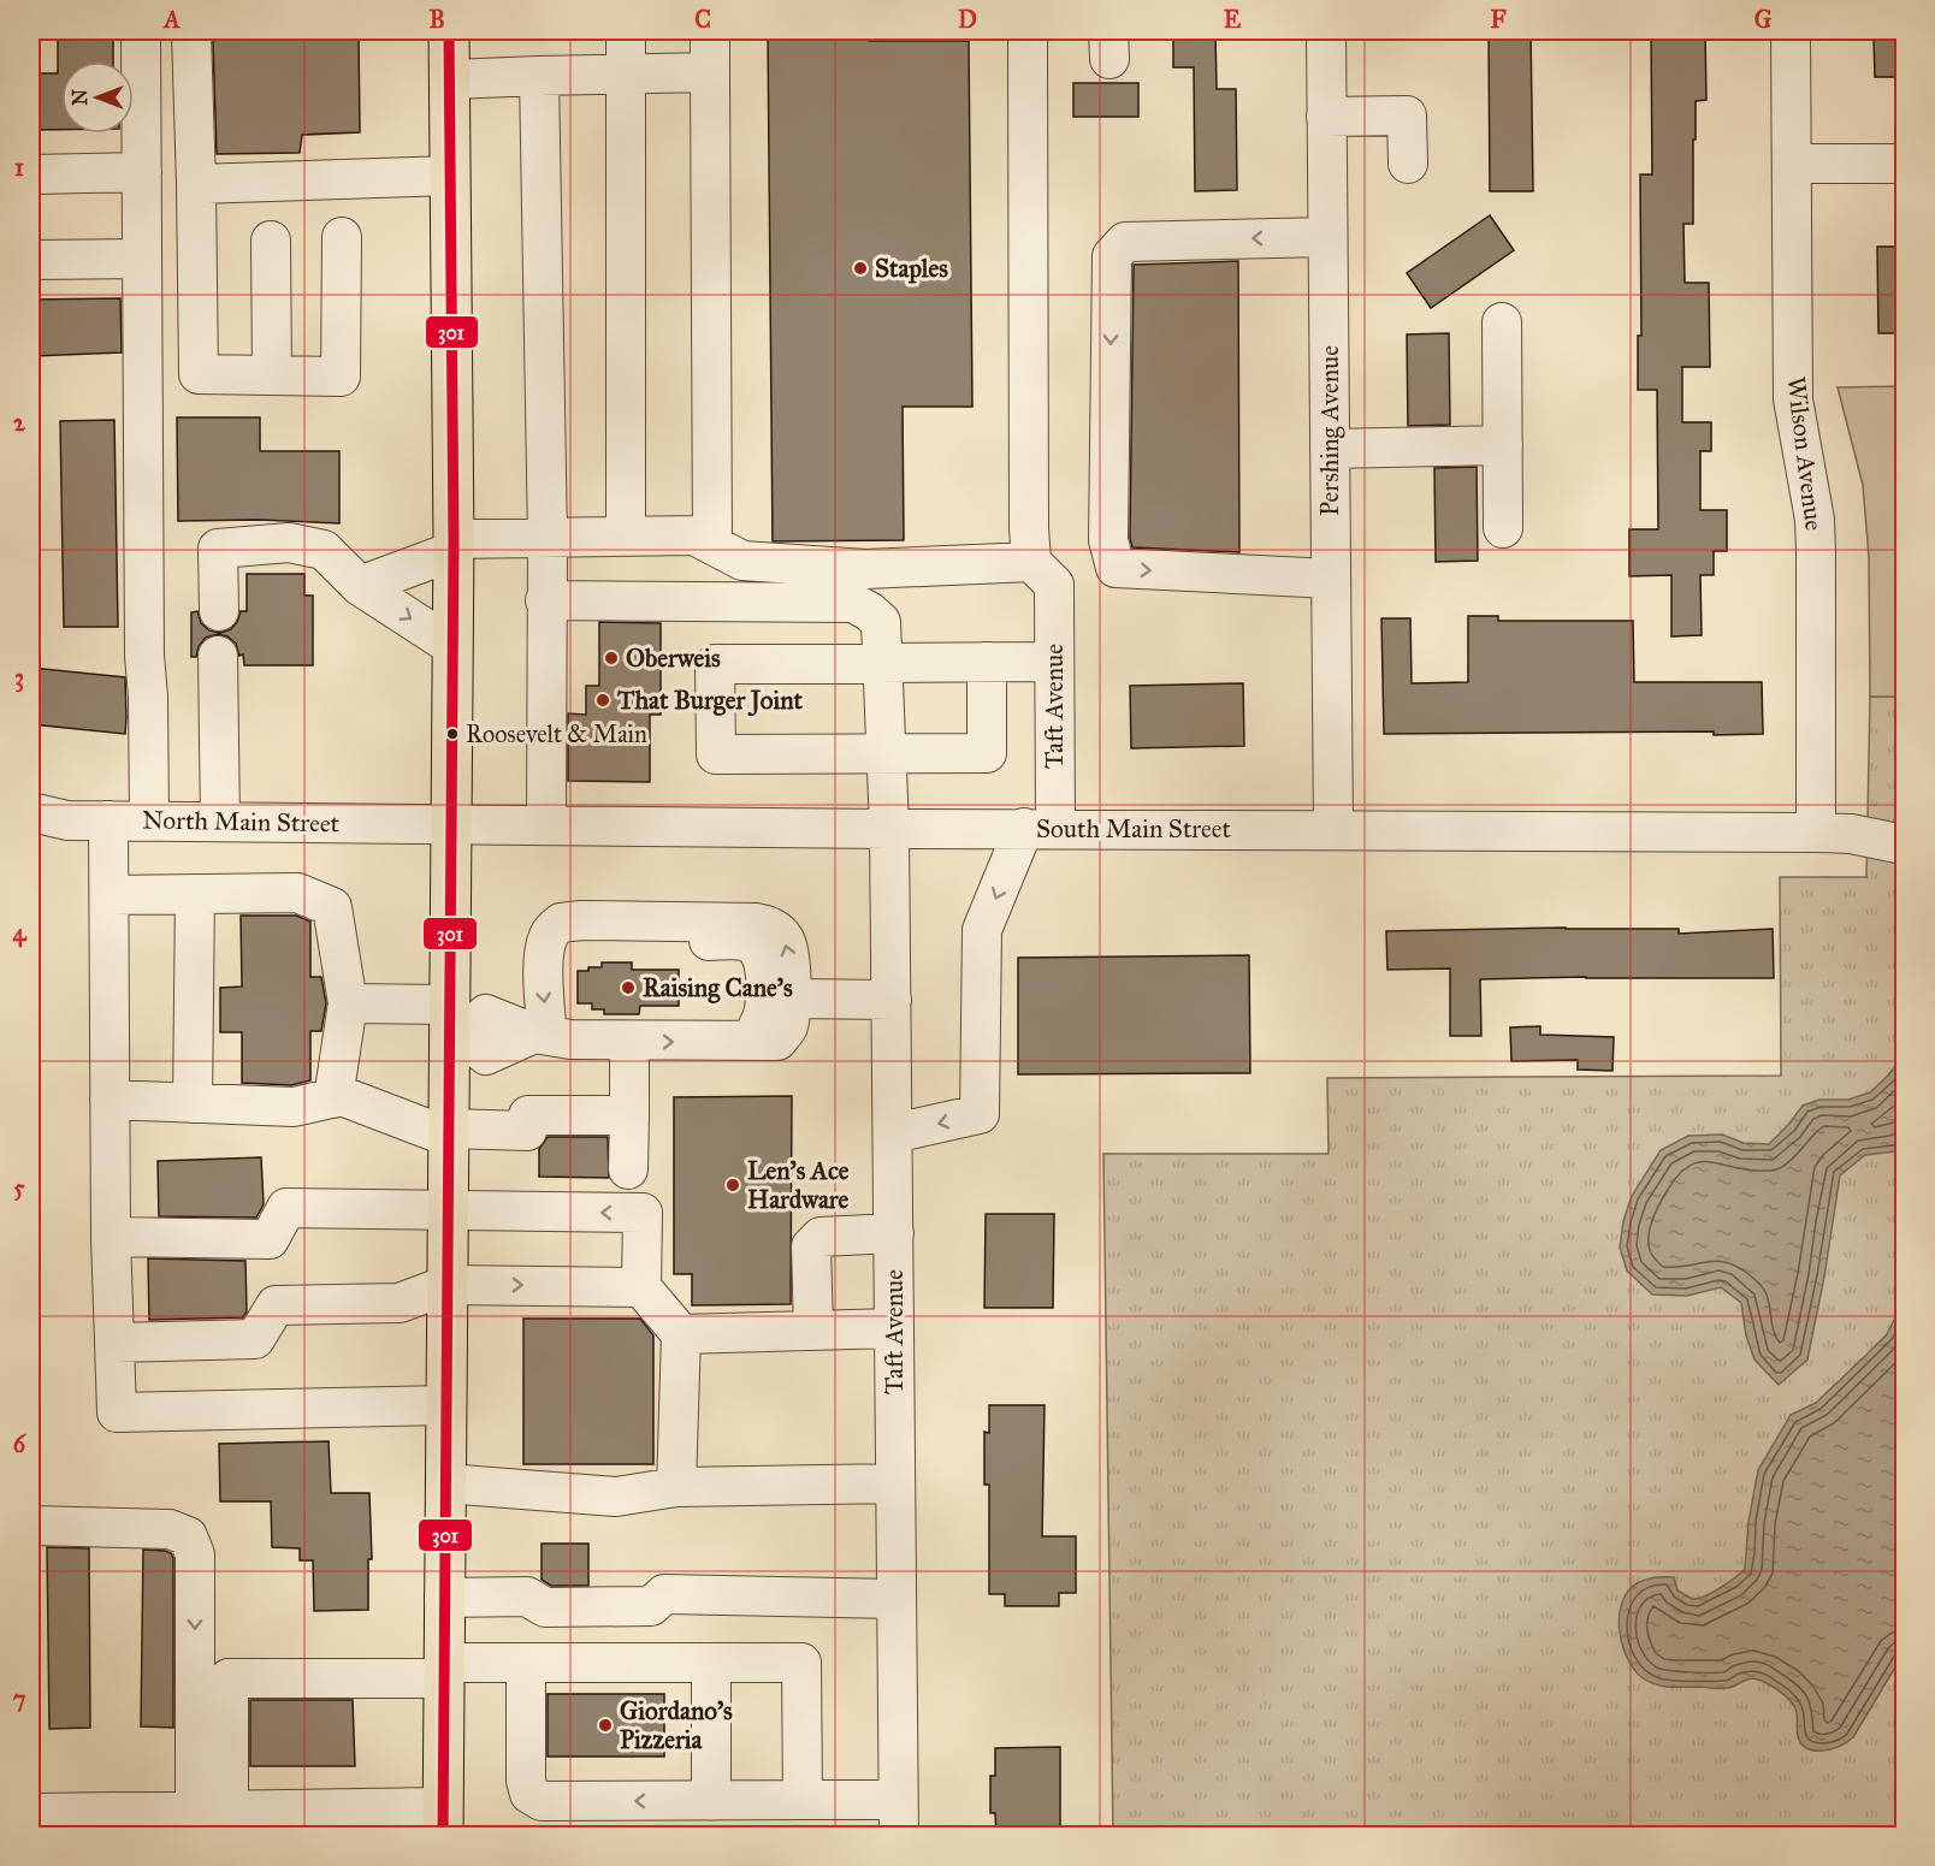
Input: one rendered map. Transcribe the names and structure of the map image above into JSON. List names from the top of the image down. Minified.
{"streets":{"street":["Pershing Avenue","Wilson Avenue","Taft Avenue","North Main Street","South Main Street"]},"crossings":[["Pershing Avenue","South Main Street"],["Wilson Avenue","South Main Street"],["Taft Avenue","South Main Street"],["North Main Street","South Main Street"]],"places":["Staples","Oberweis","That Burger Joint","Roosevelt & Main","Raising Cane's","Len's Ace Hardware","Giordano's Pizzeria"],"lines":["transit line 301"],"north":"left","grid":{"columns":["A","B","C","D","E","F","G"],"rows":["1","2","3","4","5","6","7"]}}
